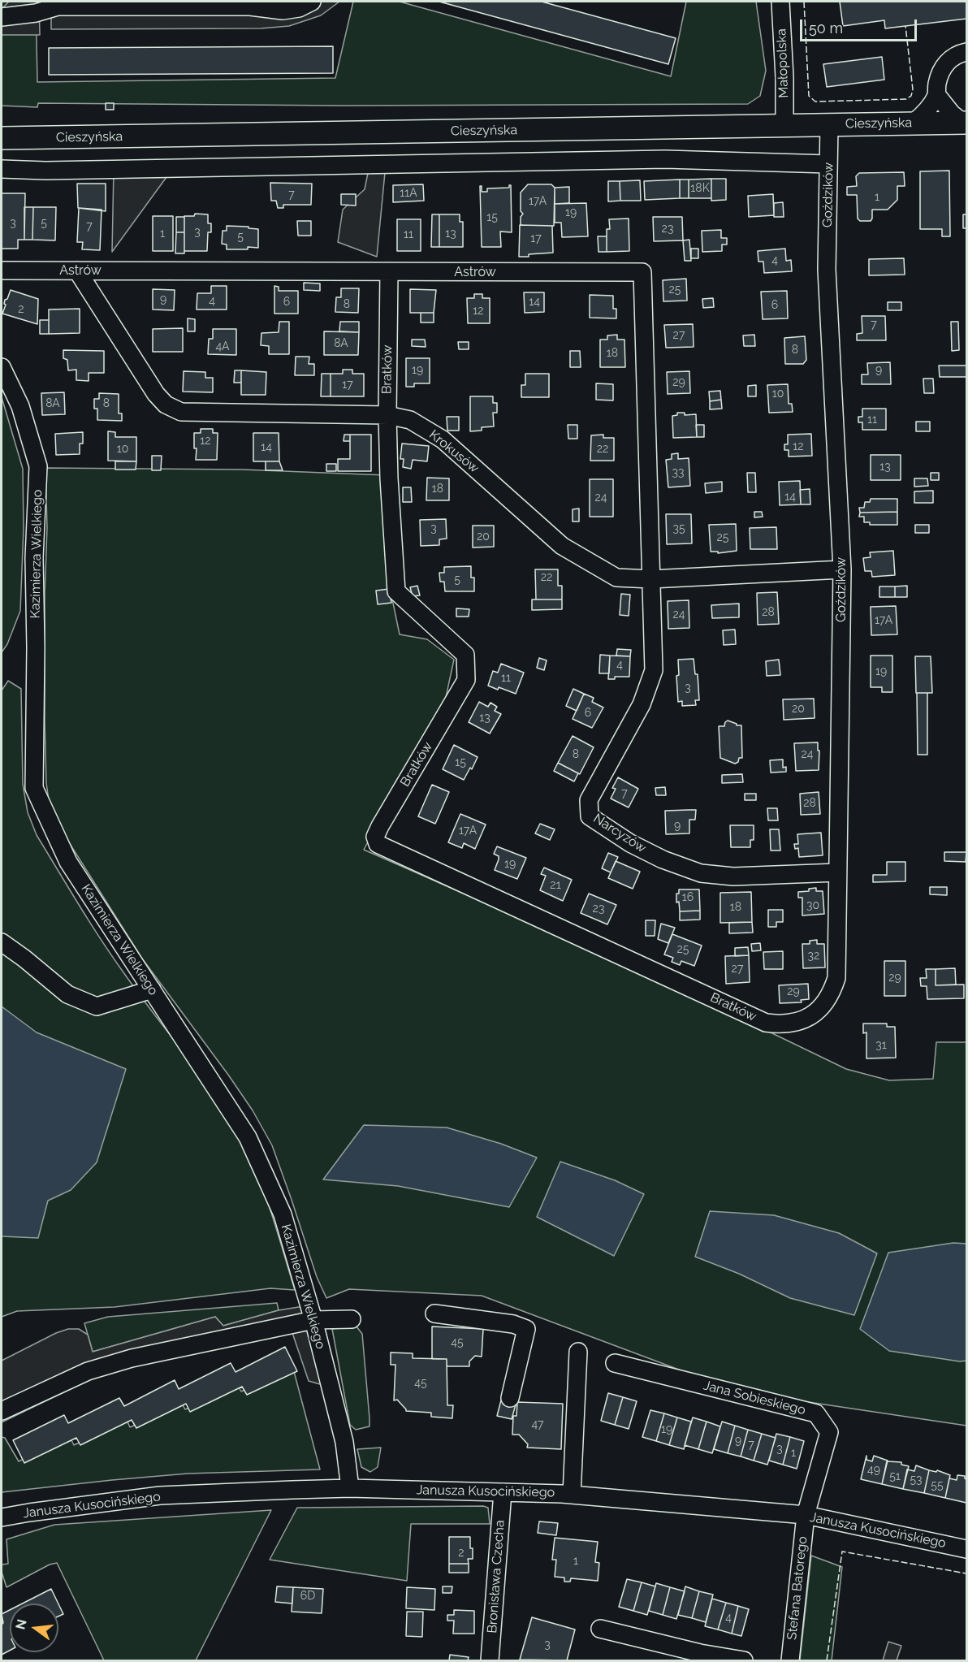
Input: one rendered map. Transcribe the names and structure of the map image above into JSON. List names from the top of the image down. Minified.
{"streets":{"main road":["Cieszyńska"],"street":["Małopolska","Goździków","Astrów","Bratków","Krokusów","Kazimierza Wielkiego","Narcyzów","Jana Sobieskiego","Janusza Kusocińskiego","Bronisława Czecha","Stefana Batorego"]},"crossings":[["Małopolska","Cieszyńska"],["Cieszyńska","Goździków"],["Goździków","Bratków"],["Goździków","Krokusów"],["Goździków","Narcyzów"],["Astrów","Bratków"],["Astrów","Krokusów"],["Astrów","Narcyzów"],["Bratków","Krokusów"],["Krokusów","Narcyzów"],["Kazimierza Wielkiego","Janusza Kusocińskiego"],["Jana Sobieskiego","Janusza Kusocińskiego"],["Jana Sobieskiego","Stefana Batorego"],["Janusza Kusocińskiego","Bronisława Czecha"],["Janusza Kusocińskiego","Stefana Batorego"]],"house_numbers":["18K","11A","7","1","17A","19","15","3","5","7","23","3","1","13","11","5","17","4","25","9","4","6","14","8","6","2","12","7","27","8A","4A","8","18","19","9","29","17","10","8A","8","11","12","12","14","10","22","13","33","18","14","24","3","35","20","25","22","5","28","24","17A","4","19","11","3","20","6","13","8","24","15","7","28","9","17A","19","21","16","30","18","23","25","32","27","29","29","31","45","45","47","19","9","7","3","1","49","51","53","55","2","1","6D","4","3"],"scale_bar":"50 m","north":"left"}
